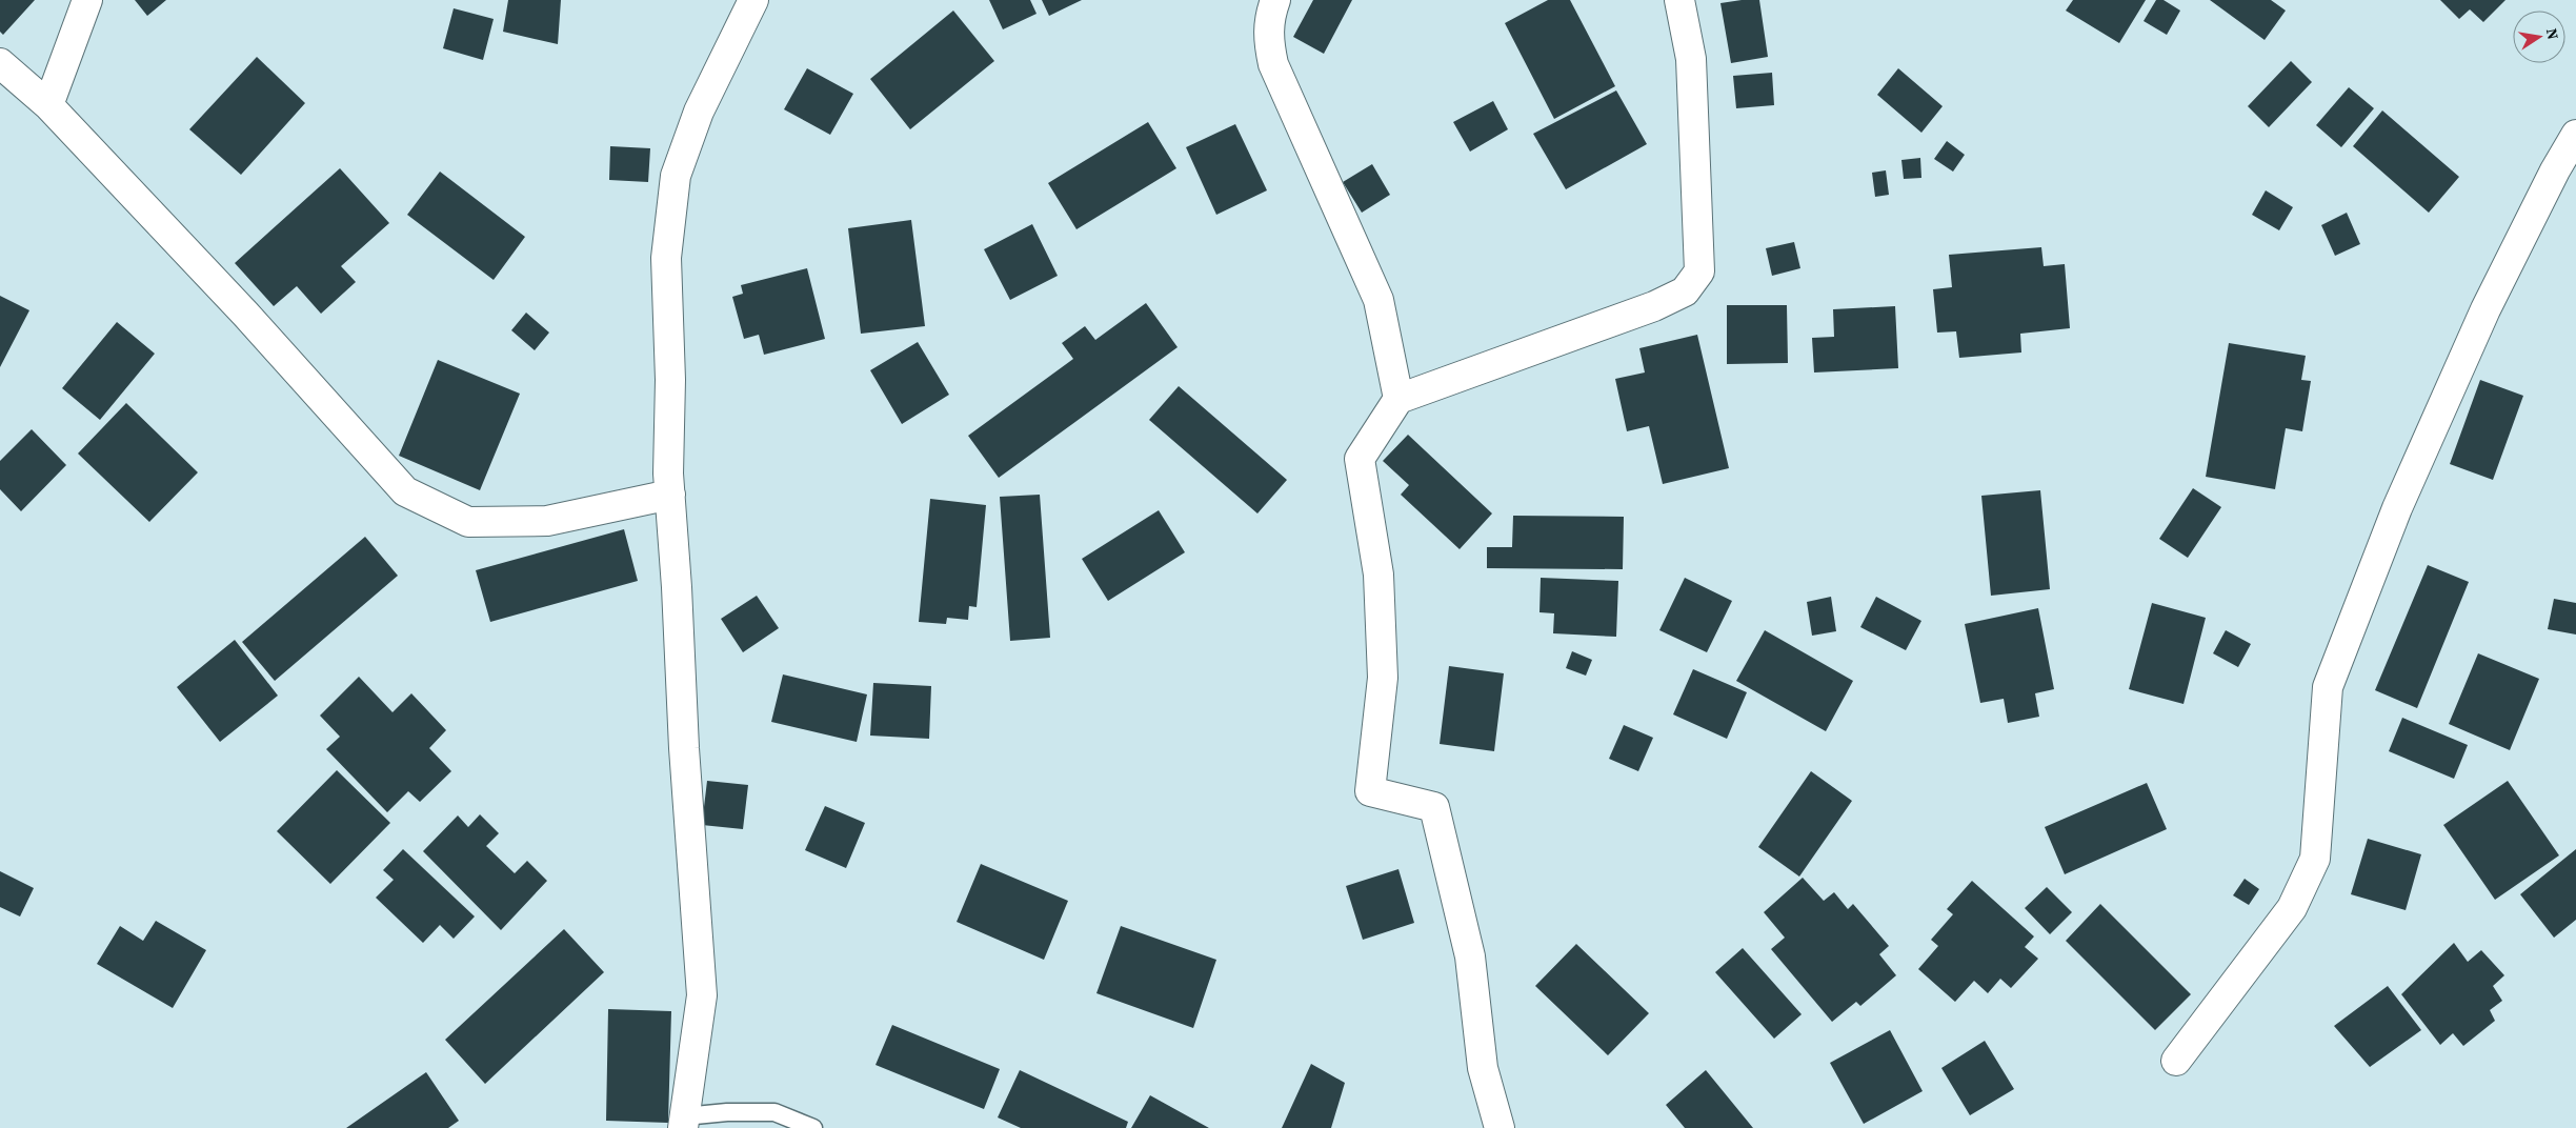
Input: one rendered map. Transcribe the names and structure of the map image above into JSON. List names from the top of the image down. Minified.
{"north":"right"}
